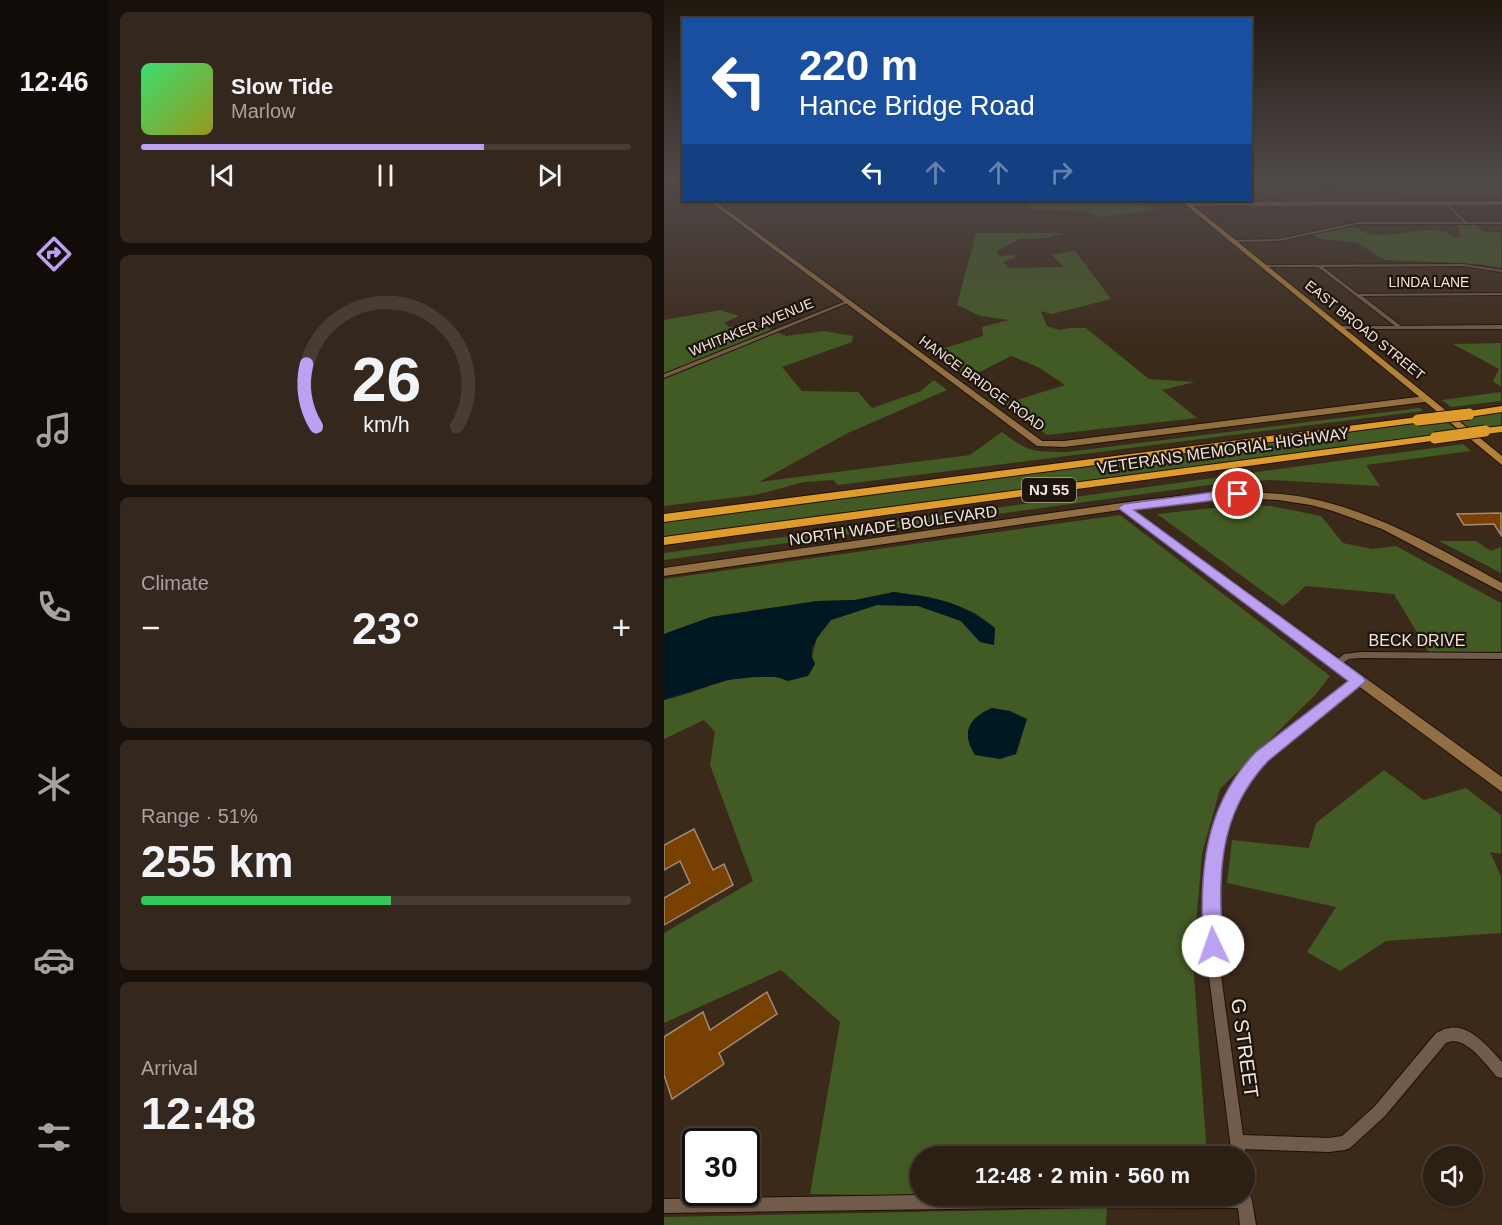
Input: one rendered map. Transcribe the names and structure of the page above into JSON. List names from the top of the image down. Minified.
{"streets":{"highway":["VETERANS MEMORIAL HIGHWAY","NJ 55"],"main road":["EAST BROAD STREET"],"street":["LINDA LANE","WHITAKER AVENUE","HANCE BRIDGE ROAD","NORTH WADE BOULEVARD","BECK DRIVE","G STREET"]},"crossings":[["WHITAKER AVENUE","HANCE BRIDGE ROAD"],["EAST BROAD STREET","HANCE BRIDGE ROAD"]],"page":{"tabs":"12:46","turn":["220 m","Hance Bridge Road"],"song":["Slow Tide","Marlow"],"tile":["Climate",["Range · 51%","255 km"],["Arrival","12:48"]],"heat":["−","23°","+"],"limit":"30","trip":"12:48 · 2 min · 560 m","gauge":["26","km/h"]}}
